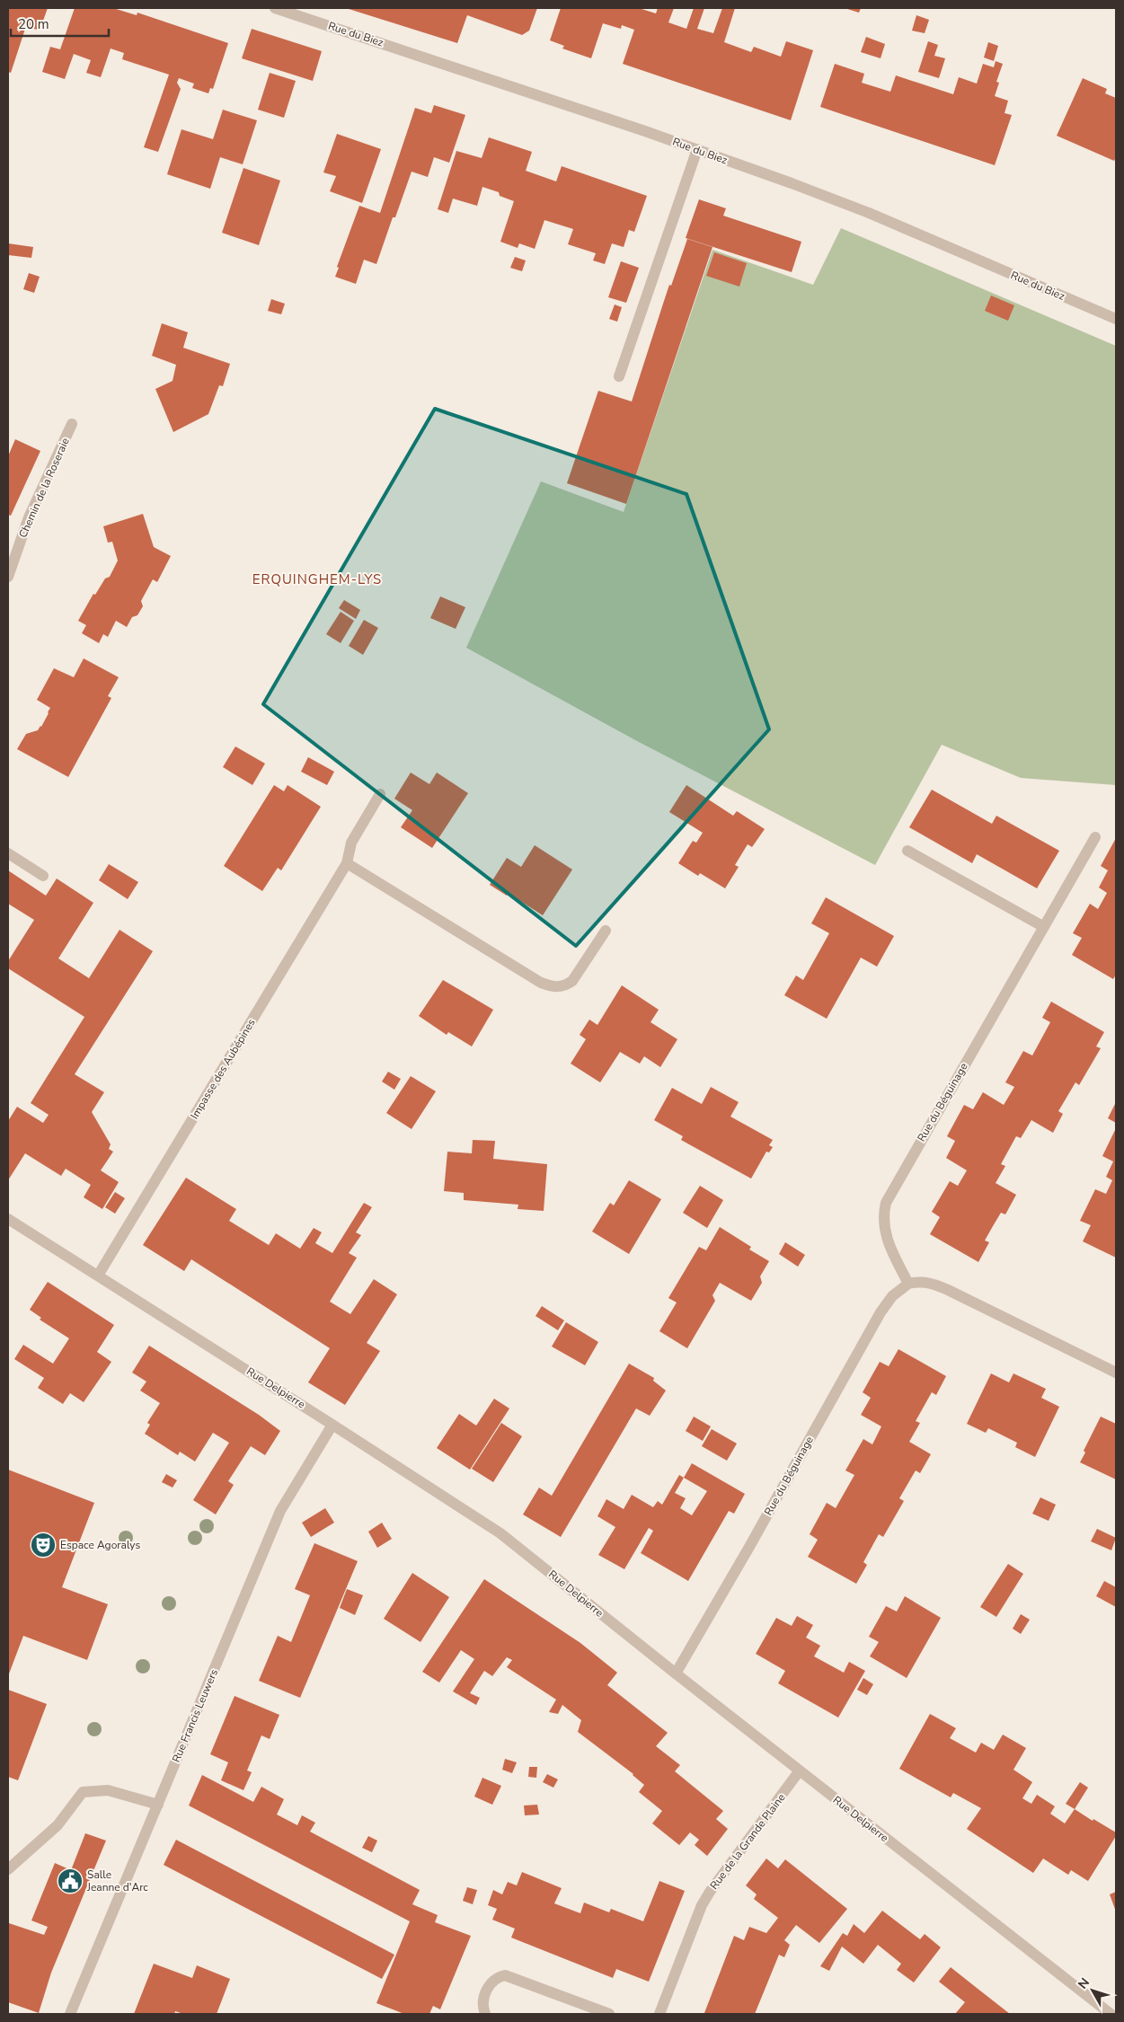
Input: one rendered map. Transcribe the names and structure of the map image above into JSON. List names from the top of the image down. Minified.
{"streets":{"street":["Rue du Biez","Chemin de la Roseraie","Impasse des Aubépines","Rue du Béguinage","Rue Delpierre","Rue Francis Leuwers","Rue de la Grande Plaine"]},"crossings":[["Impasse des Aubépines","Rue Delpierre"],["Rue du Béguinage","Rue Delpierre"],["Rue Delpierre","Rue Francis Leuwers"],["Rue Delpierre","Rue de la Grande Plaine"]],"districts":["ERQUINGHEM-LYS"],"places":{"theatre":["Espace Agoralys"],"public building":["Salle Jeanne d'Arc"]},"scale_bar":"20 m","north":"top left"}
